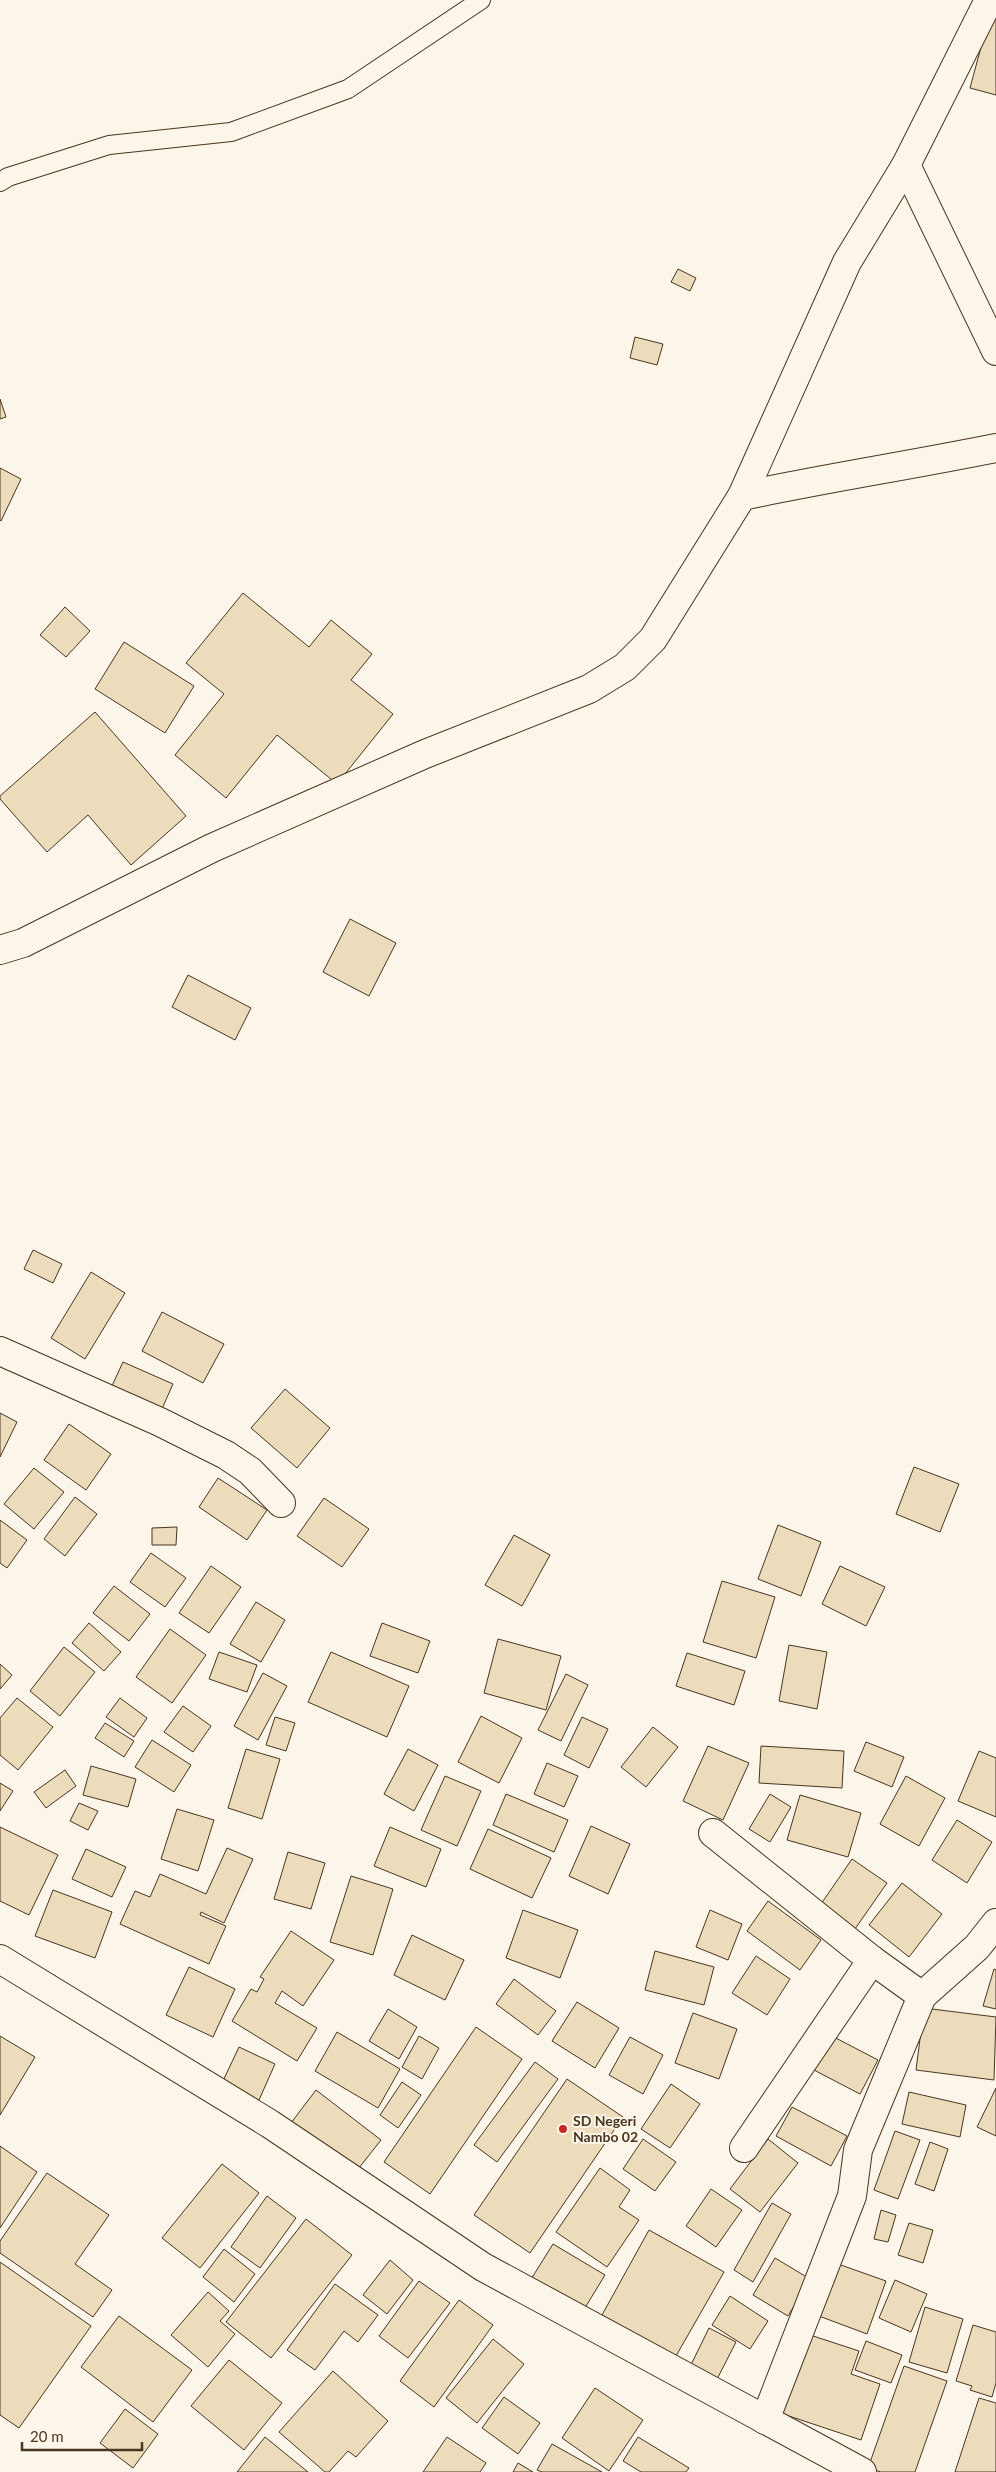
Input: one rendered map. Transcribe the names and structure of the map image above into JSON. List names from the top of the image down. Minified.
{"places":["SD Negeri Nambo 02"],"scale_bar":"20 m"}
